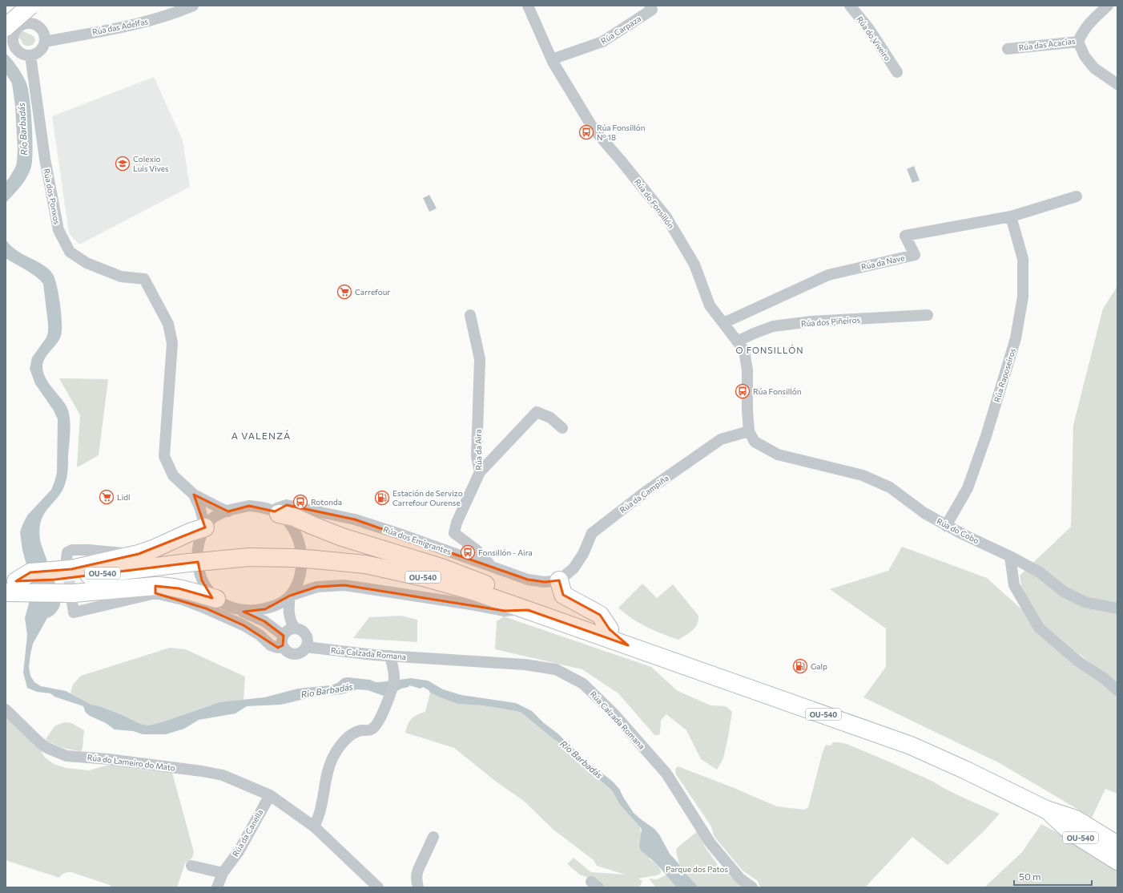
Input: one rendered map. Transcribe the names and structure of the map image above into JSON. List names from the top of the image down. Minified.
{"streets":{"main road":["OU-540"],"street":["Rúa das Adelfas","Rúa Carpaza","Rúa do Viveiro","Rúa das Acacias","Rúa dos Ponxos","Rúa do Fonsillón","Rúa da Nave","Rúa dos Piñeiros","Rúa Raposeiros","Rúa da Aira","Rúa da Campiña","Rúa do Cobo","Rúa dos Emigrantes","Rúa Calzada Romana","Rúa do Lameiro do Mato","Rúa da Canella"]},"crossings":[["Rúa das Adelfas","Rúa dos Ponxos"],["Rúa Carpaza","Rúa do Fonsillón"],["Rúa dos Ponxos","Rúa dos Emigrantes"],["Rúa do Fonsillón","Rúa da Nave"],["Rúa do Fonsillón","Rúa dos Piñeiros"],["Rúa do Fonsillón","Rúa da Campiña"],["Rúa do Fonsillón","Rúa do Cobo"],["Rúa da Nave","Rúa Raposeiros"],["Rúa Raposeiros","Rúa do Cobo"],["Rúa da Aira","Rúa dos Emigrantes"],["Rúa da Campiña","Rúa do Cobo"],["Rúa da Campiña","Rúa dos Emigrantes"],["Rúa do Lameiro do Mato","Rúa da Canella"]],"districts":["O FONSILLÓN","A VALENZÁ"],"water":["Río Barbadás","Rio Barbadás"],"parks":["Parque dos Patos"],"places":{"bus stop":["Rúa Fonsillón Nº 18","Rúa Fonsillón","Rotonda","Fonsillón - Aira"],"school or university":["Colexio Luis Vives"],"supermarket":["Carrefour","Lidl"],"fuel station":["Estación de Servizo Carrefour Ourense","Galp"]},"scale_bar":"50 m"}
